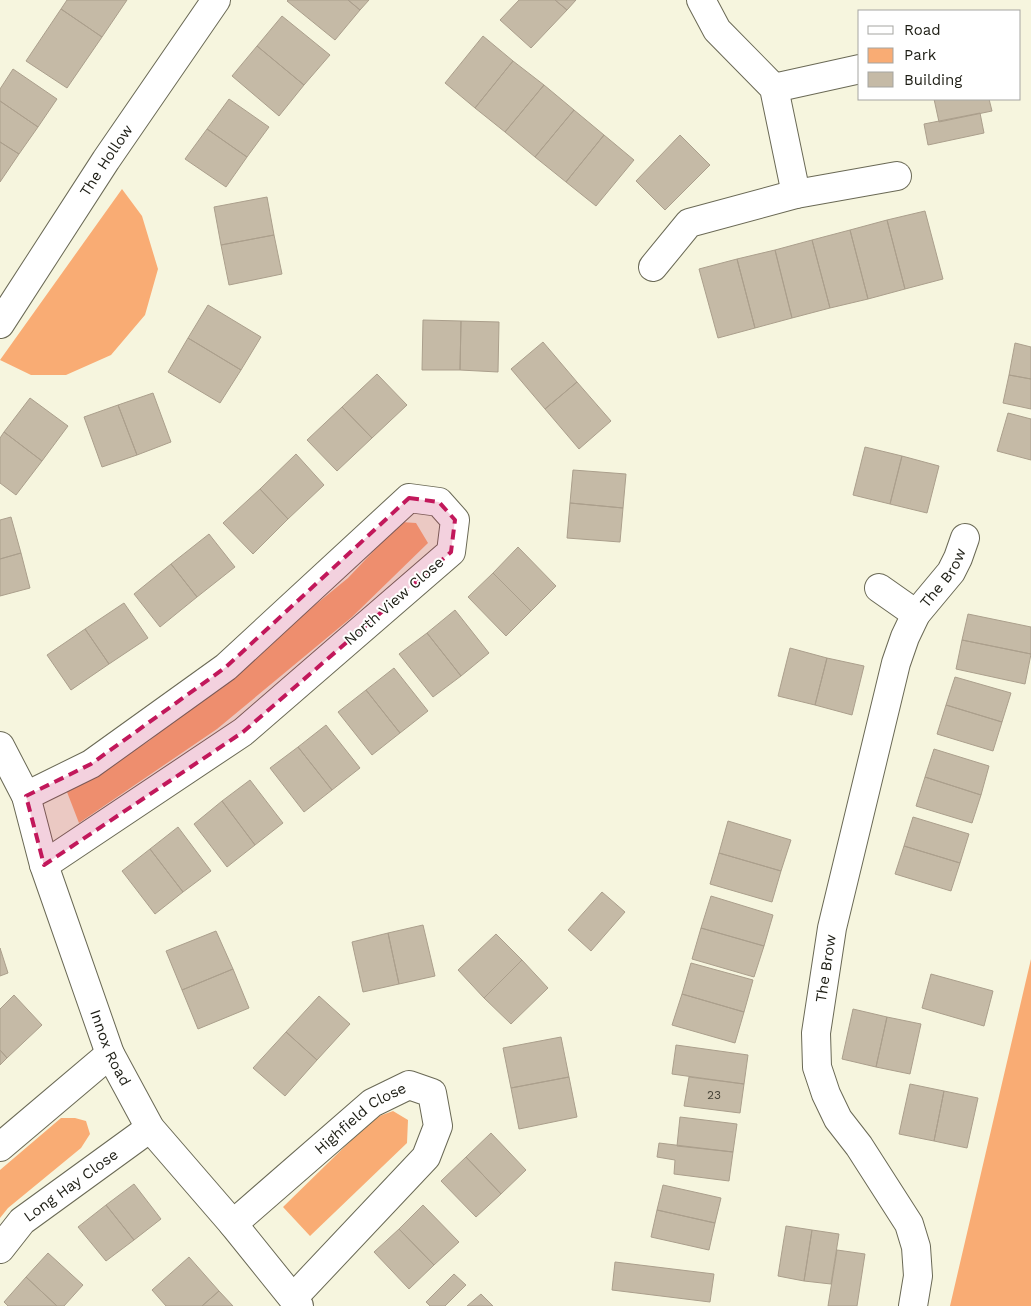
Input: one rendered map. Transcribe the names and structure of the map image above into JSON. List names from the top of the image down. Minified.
{"streets":{"street":["The Hollow","The Brow","North View Close","Innox Road","Highfield Close","Long Hay Close"]},"crossings":[["North View Close","Innox Road"],["Innox Road","Highfield Close"],["Innox Road","Long Hay Close"]],"house_numbers":["23"],"legend":["Road","Park","Building"]}
